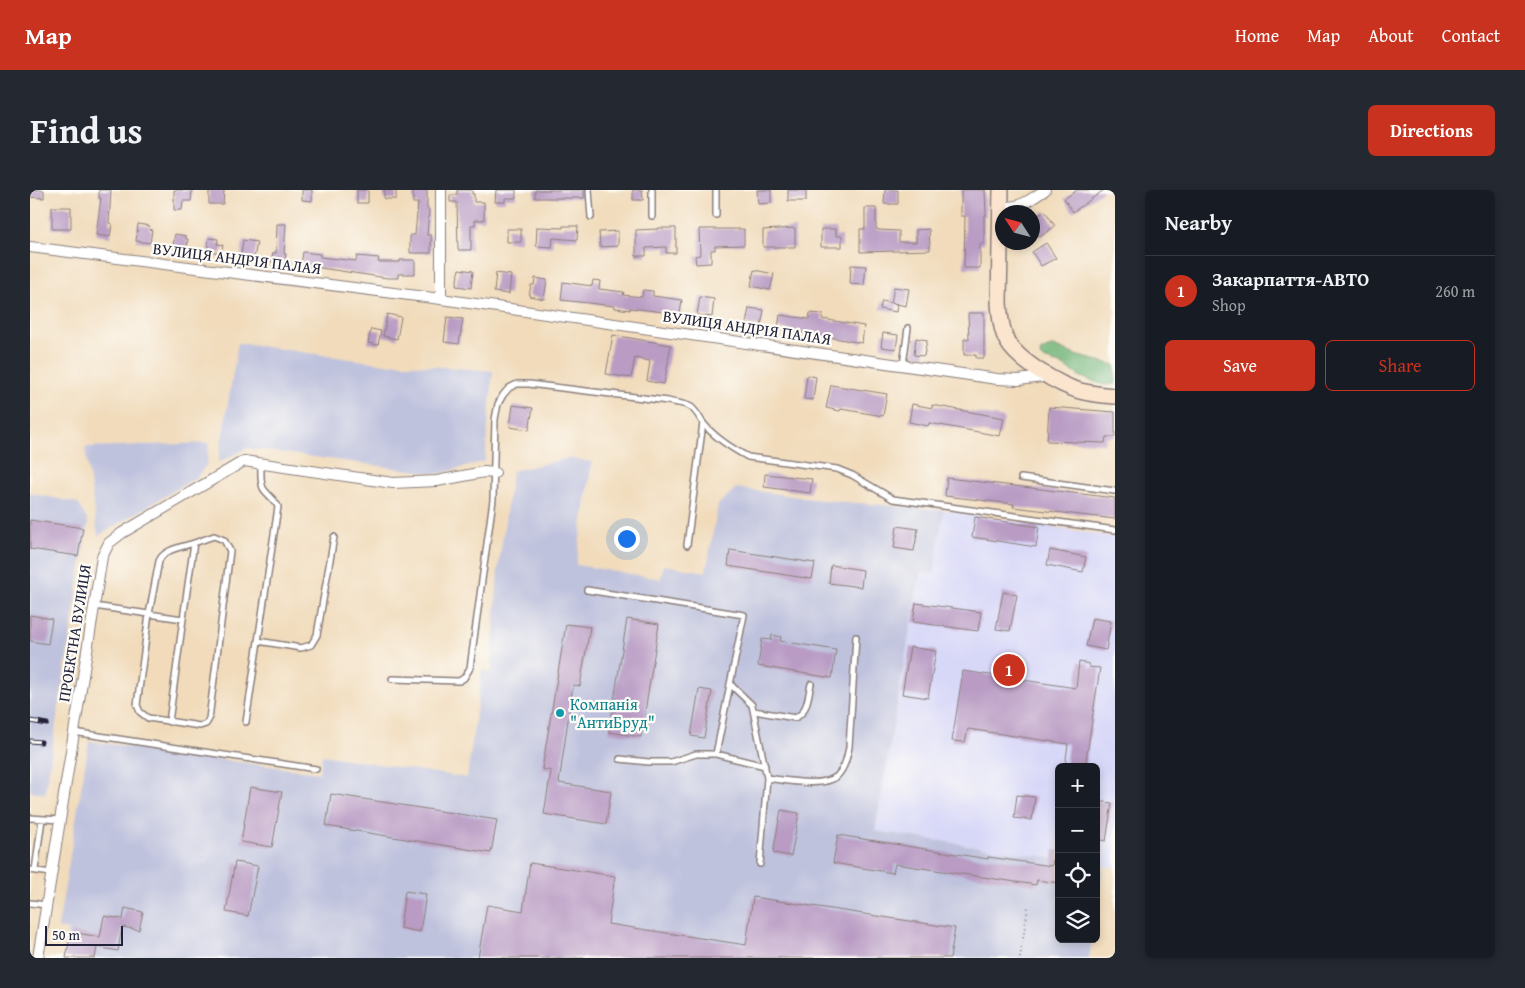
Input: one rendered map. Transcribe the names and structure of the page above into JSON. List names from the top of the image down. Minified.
{"streets":{"street":["ВУЛИЦЯ АНДРІЯ ПАЛАЯ","ПРОЕКТНА ВУЛИЦЯ"]},"places":["Компанія \"АнтиБруд\""],"scale_bar":"50 m","north":"top left","page":{"header":"Map","nav":["Home","Map","About","Contact"],"title":"Find us","buttons":["Directions",["Save","Share"]],"heading":"Nearby","list":[{"mark":"1","name":"Закарпаття-АВТО","note":"Shop","value":"260 m"}],"pins":"1","map_buttons":["+","−"],"scale":"50 m"}}
